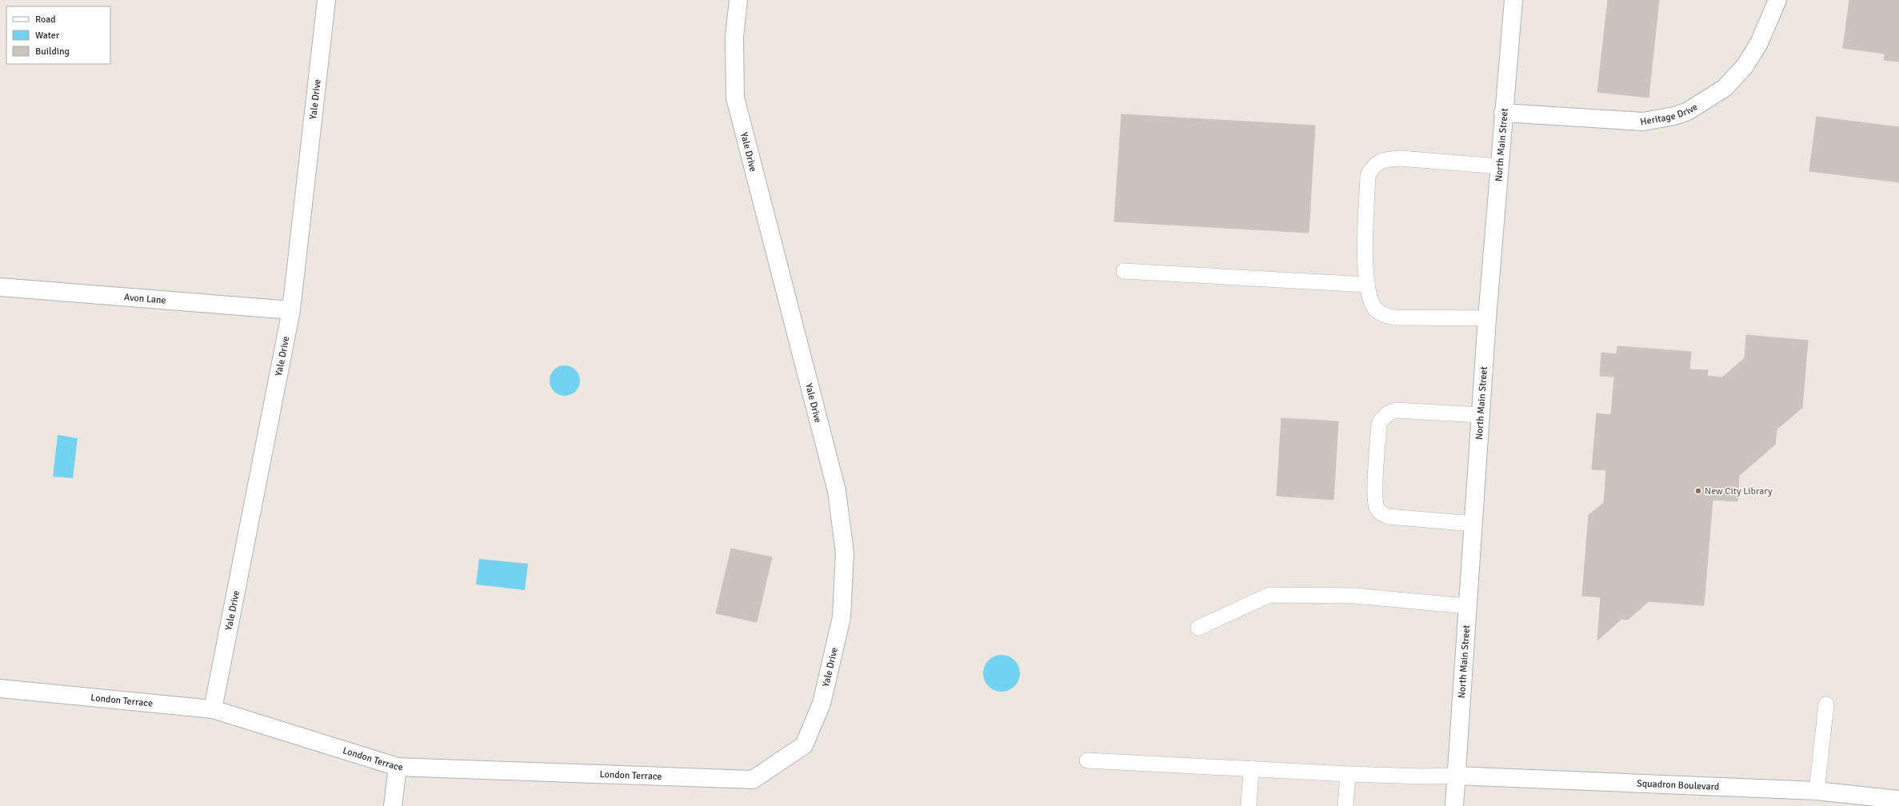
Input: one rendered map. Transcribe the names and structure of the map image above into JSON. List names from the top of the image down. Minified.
{"streets":{"street":["Yale Drive","Heritage Drive","North Main Street","Avon Lane","London Terrace","Squadron Boulevard"]},"crossings":[["Yale Drive","Avon Lane"],["Yale Drive","London Terrace"],["Heritage Drive","North Main Street"],["North Main Street","Squadron Boulevard"]],"places":["New City Library"],"legend":["Road","Water","Building"]}
